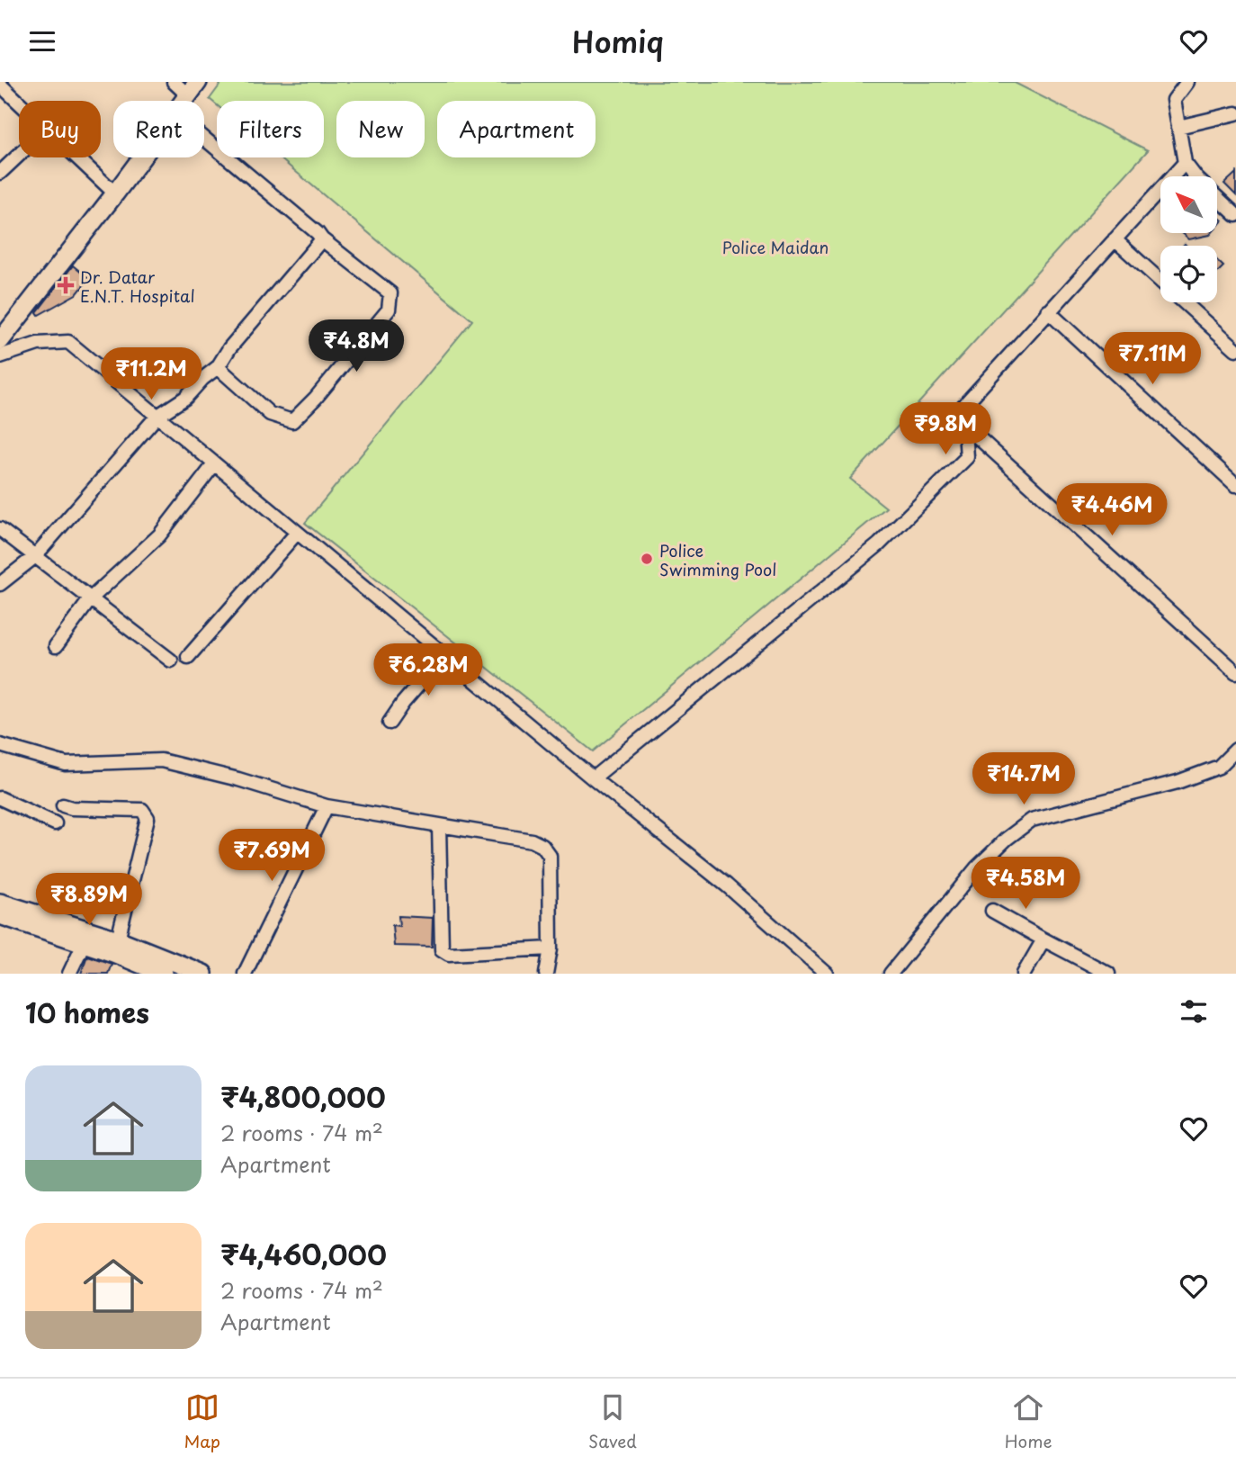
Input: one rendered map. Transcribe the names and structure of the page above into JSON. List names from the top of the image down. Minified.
{"parks":["Police Maidan"],"places":{"health":["Dr. Datar E.N.T. Hospital"],"other":["Police Swimming Pool"]},"north":"top left","page":{"header":"Homiq","chip":["Buy","Rent","Filters","New","Apartment"],"price":["₹4.8M","₹7.11M","₹11.2M","₹9.8M","₹4.46M","₹6.28M","₹14.7M","₹7.69M","₹4.58M","₹8.89M"],"heading":"10 homes","list":[{"name":"₹4,800,000","note":"2 rooms · 74 m² · Apartment"},{"name":"₹4,460,000","note":"2 rooms · 74 m² · Apartment"}],"tabs":["Map","Saved","Home"]}}
